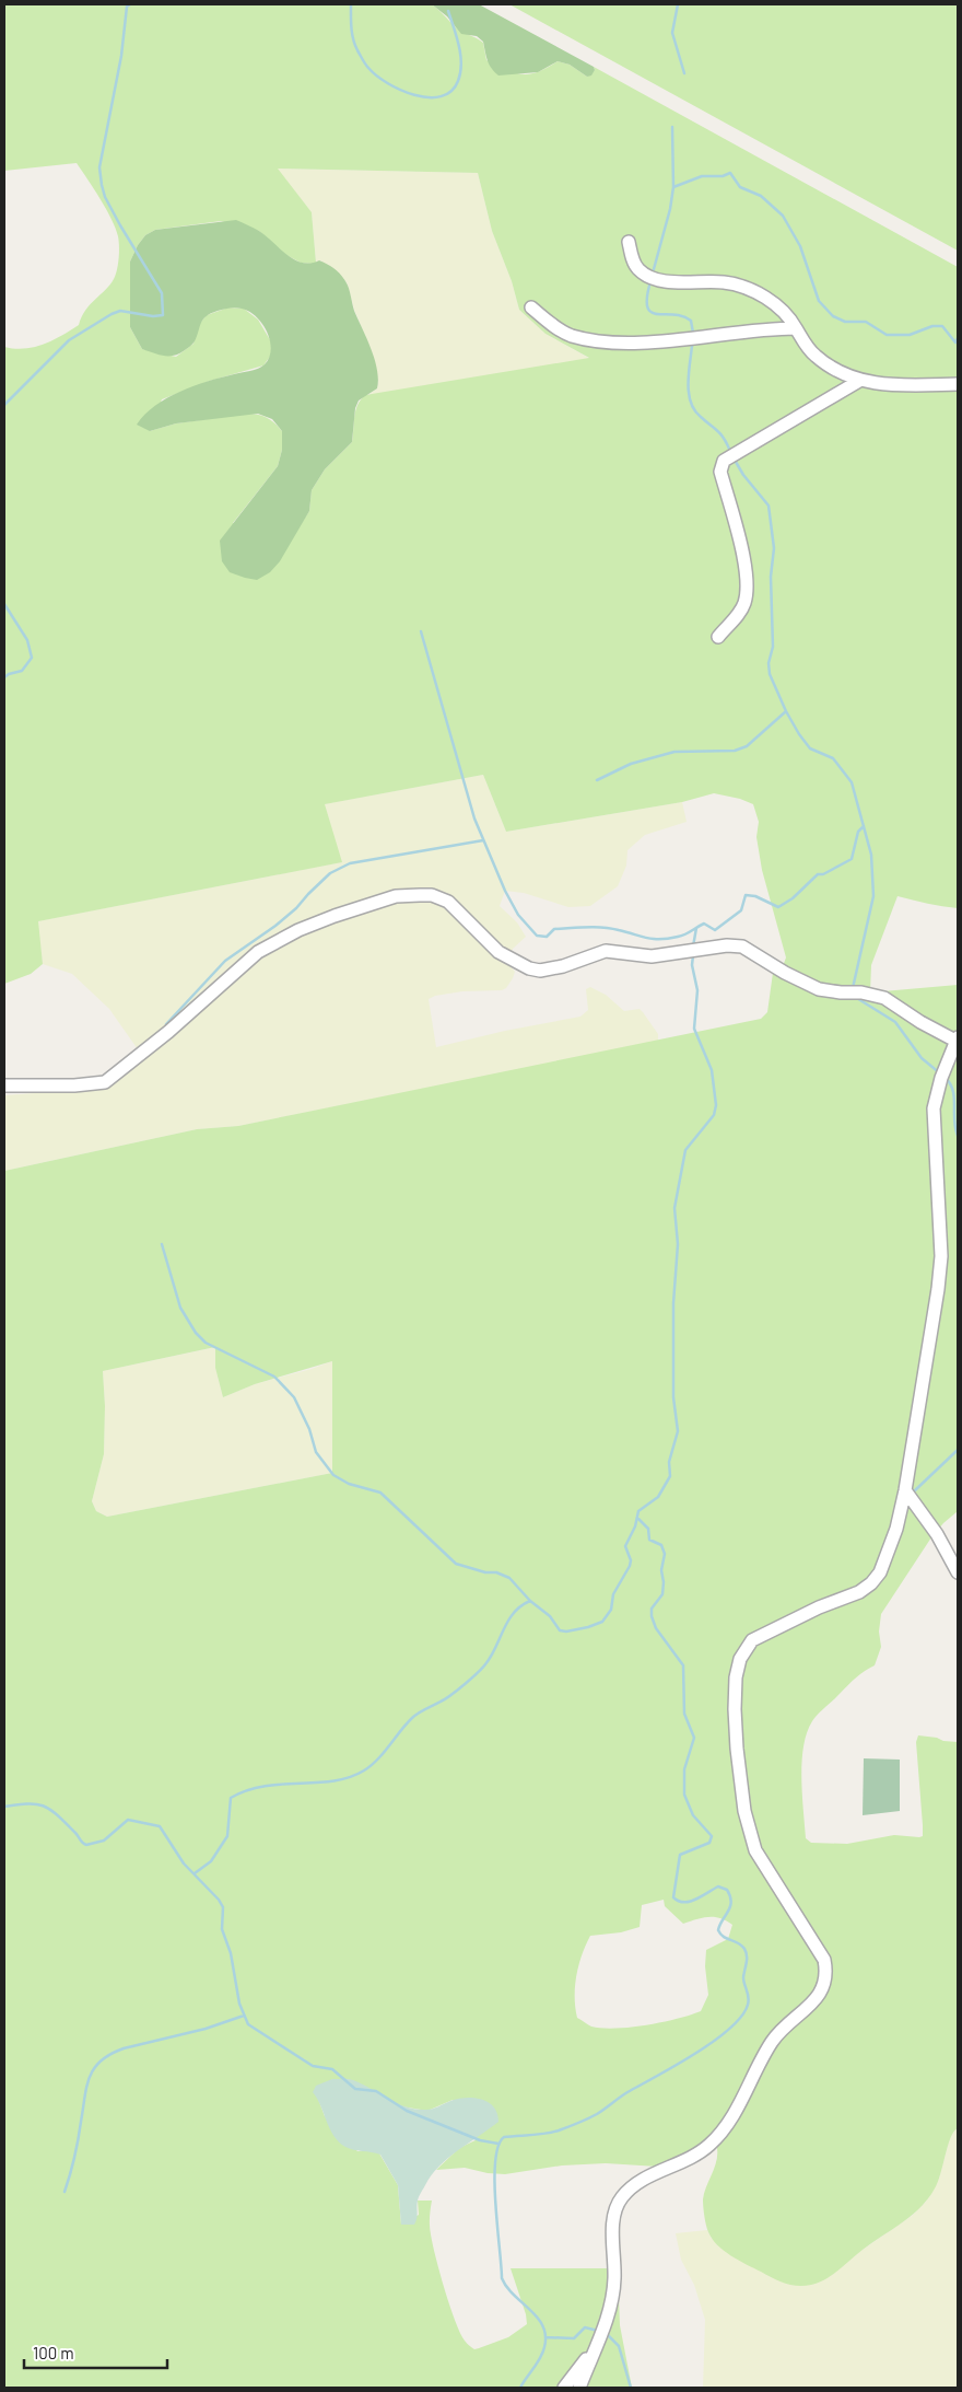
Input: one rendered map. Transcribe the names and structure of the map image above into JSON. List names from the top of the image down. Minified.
{"scale_bar":"100 m"}
